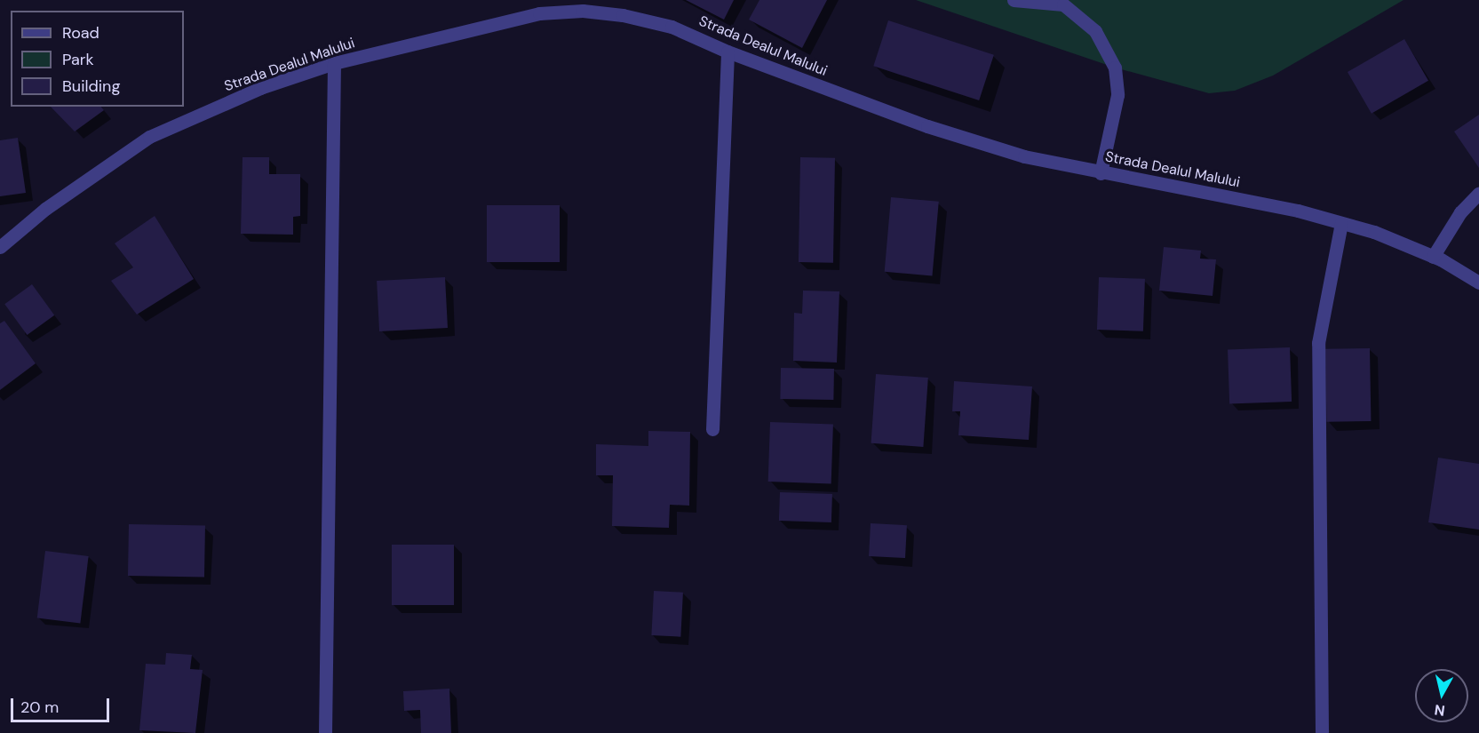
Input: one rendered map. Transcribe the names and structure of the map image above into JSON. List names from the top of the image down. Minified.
{"streets":{"street":["Strada Dealul Malului"]},"legend":["Road","Park","Building"],"scale_bar":"20 m","north":"bottom"}
